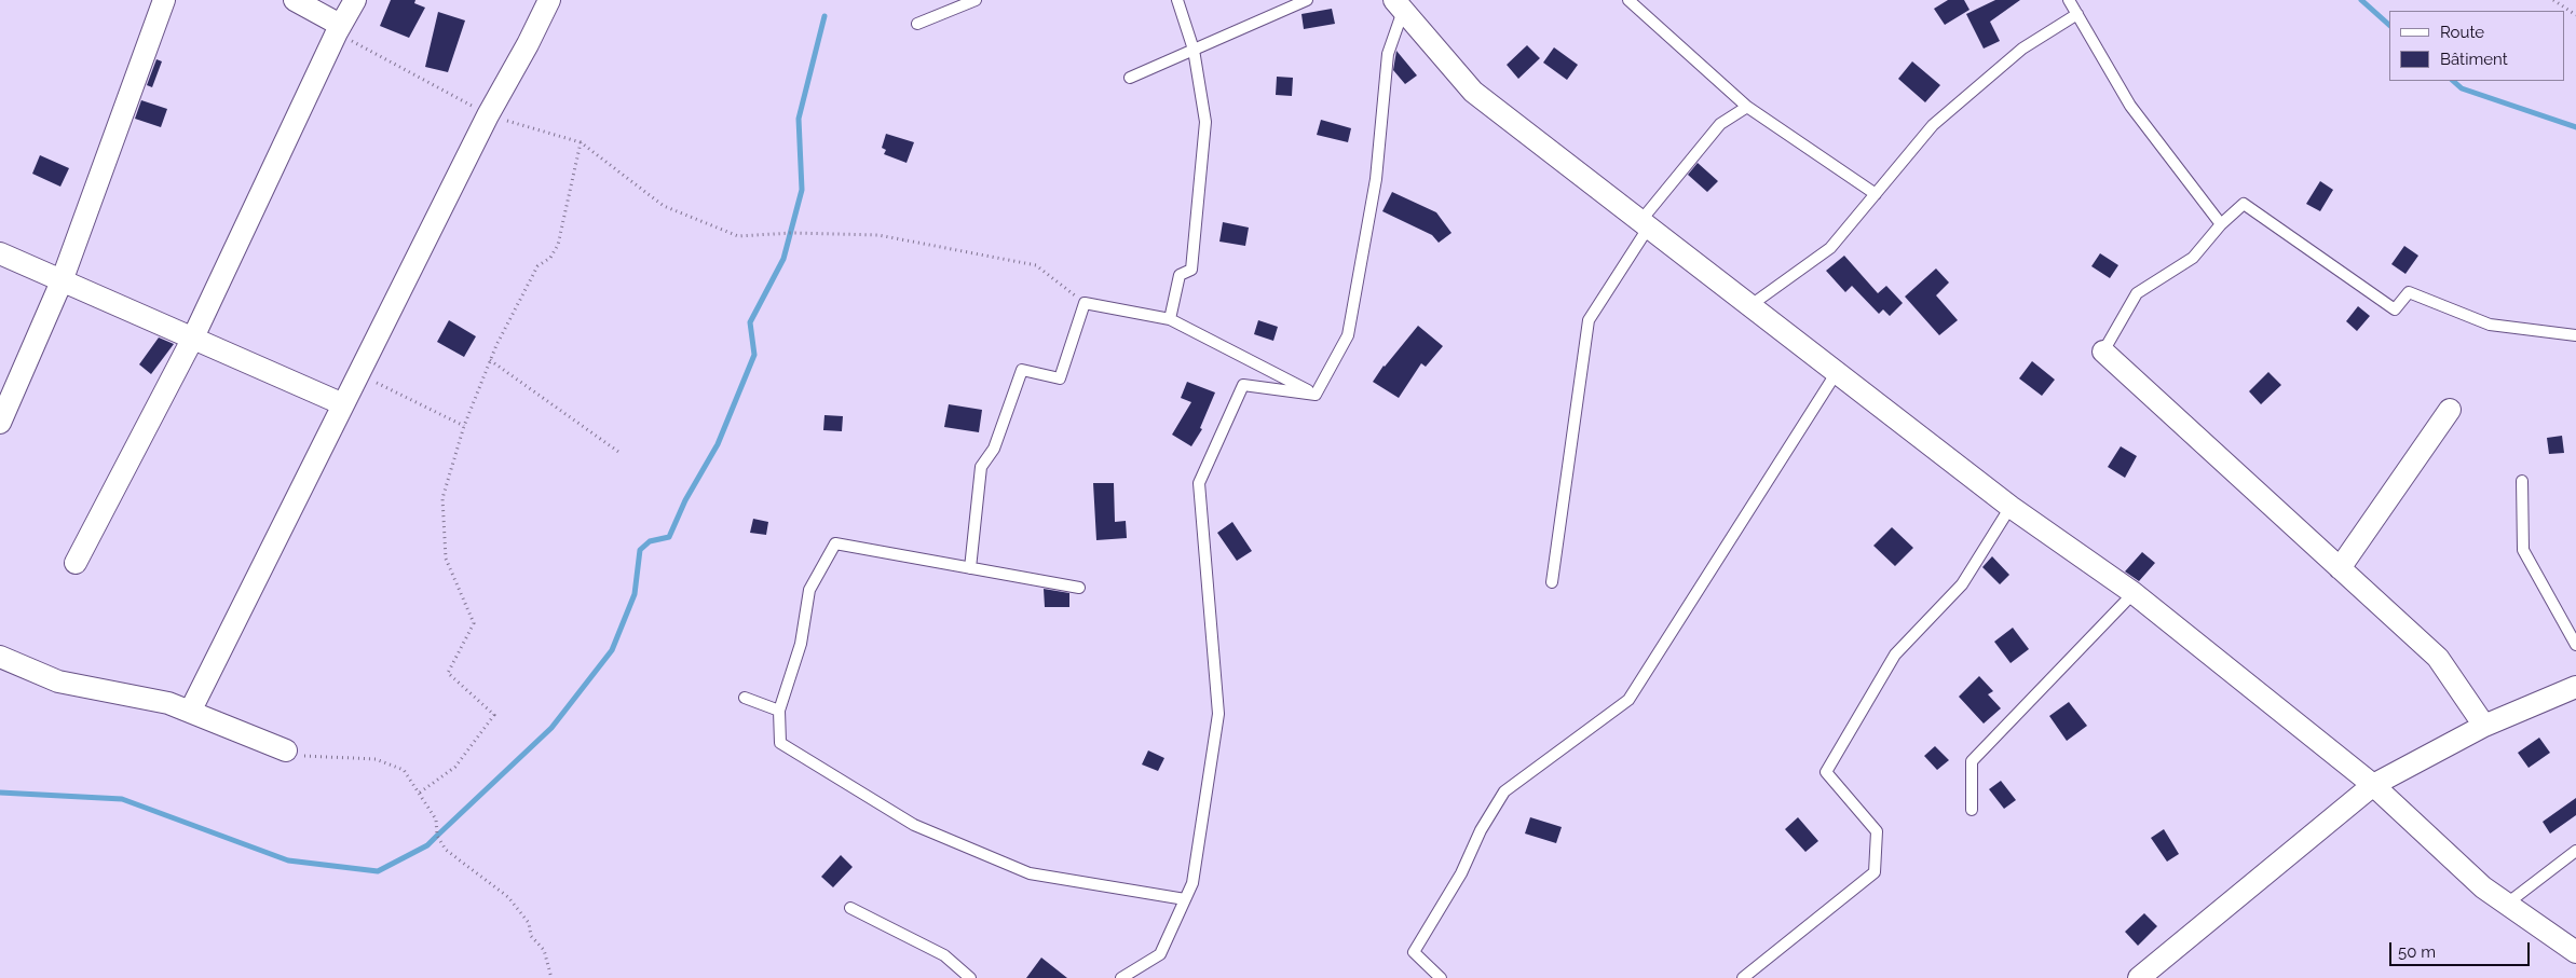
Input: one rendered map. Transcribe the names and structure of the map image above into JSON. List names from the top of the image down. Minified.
{"legend":["Route","Bâtiment"],"scale_bar":"50 m"}
